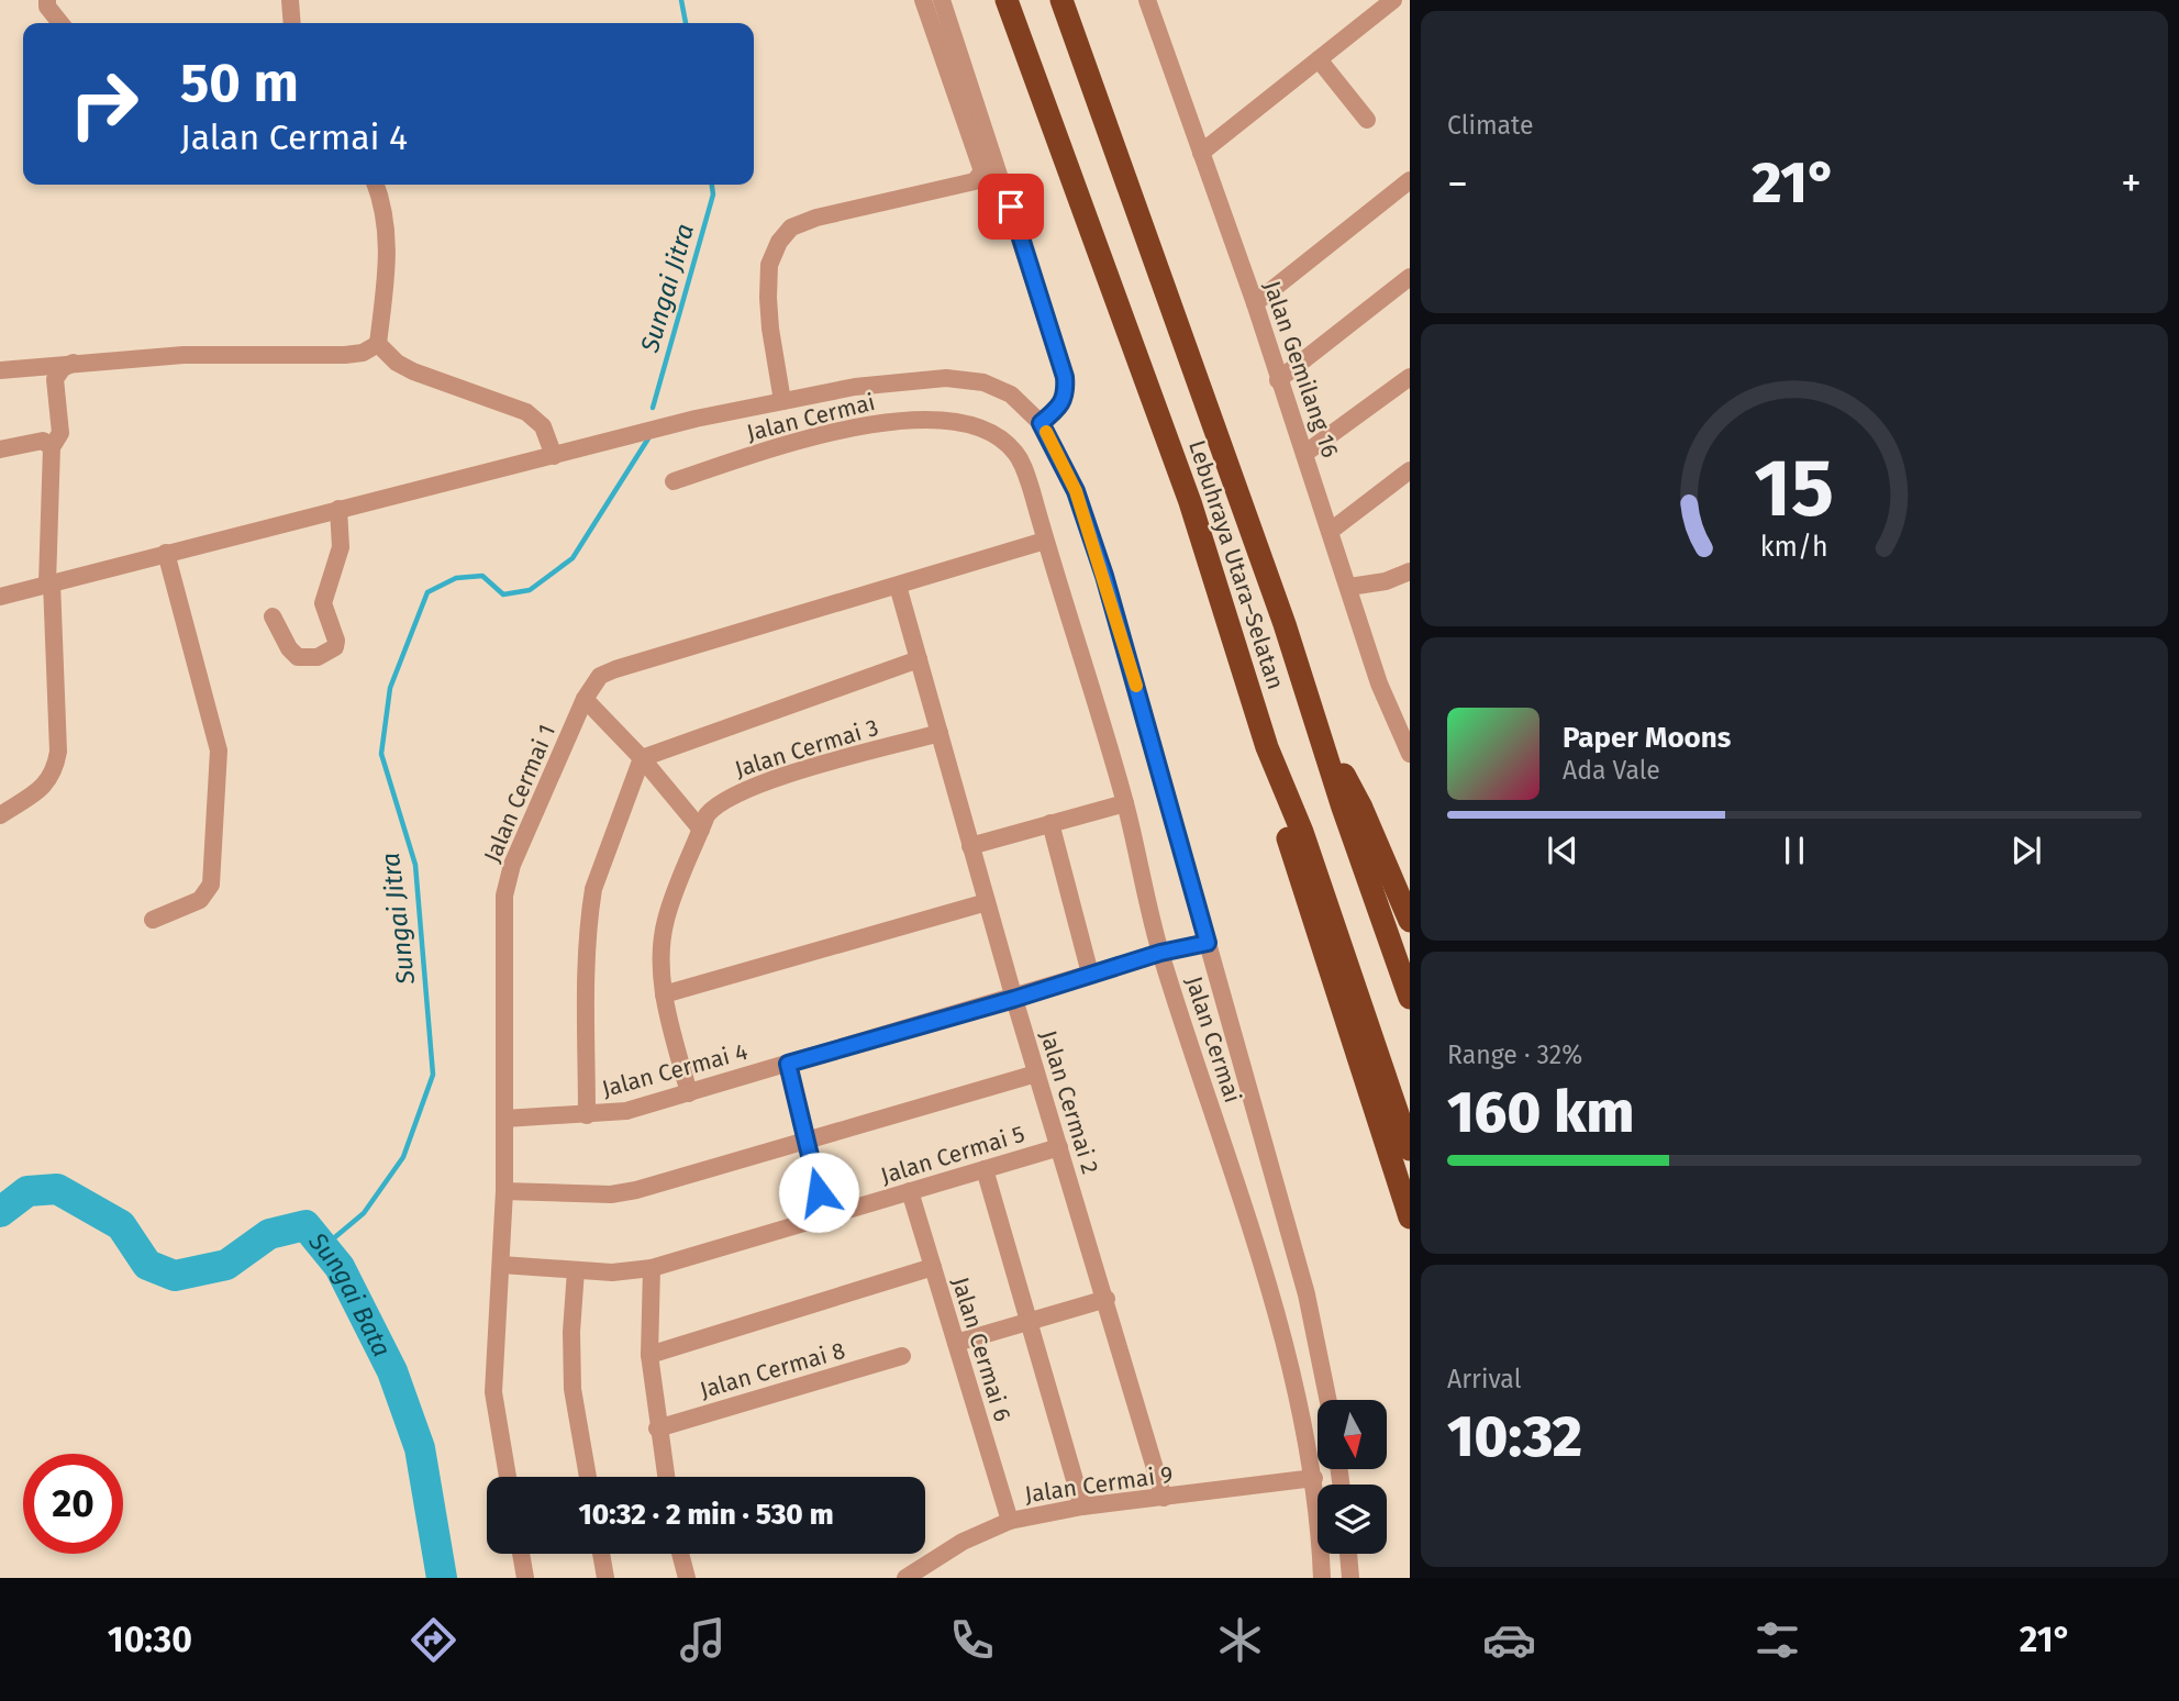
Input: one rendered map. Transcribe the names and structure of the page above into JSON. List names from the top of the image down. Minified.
{"streets":{"highway":["Lebuhraya Utara–Selatan"],"street":["Jalan Gemilang 16","Jalan Cermai","Jalan Cermai 3","Jalan Cermai 1","Jalan Cermai 4","Jalan Cermai 2","Jalan Cermai 5","Jalan Cermai 6","Jalan Cermai 8","Jalan Cermai 9"]},"crossings":[["Jalan Cermai","Jalan Cermai 1"],["Jalan Cermai","Jalan Cermai 4"],["Jalan Cermai","Jalan Cermai 9"],["Jalan Cermai 3","Jalan Cermai 4"],["Jalan Cermai 3","Jalan Cermai 2"],["Jalan Cermai 1","Jalan Cermai 4"],["Jalan Cermai 1","Jalan Cermai 2"],["Jalan Cermai 1","Jalan Cermai 5"],["Jalan Cermai 4","Jalan Cermai 2"],["Jalan Cermai 2","Jalan Cermai 5"],["Jalan Cermai 2","Jalan Cermai 9"],["Jalan Cermai 5","Jalan Cermai 6"],["Jalan Cermai 6","Jalan Cermai 9"]],"water":["Sungai Jitra","Sungai Bata"],"north":"bottom","page":{"tile":["Climate",["Range · 32%","160 km"],["Arrival","10:32"]],"turn":["50 m","Jalan Cermai 4"],"heat":["−","21°","+"],"song":["Paper Moons","Ada Vale"],"limit":"20","trip":"10:32 · 2 min · 530 m","tabs":["10:30","21°"],"gauge":["15","km/h"]}}
